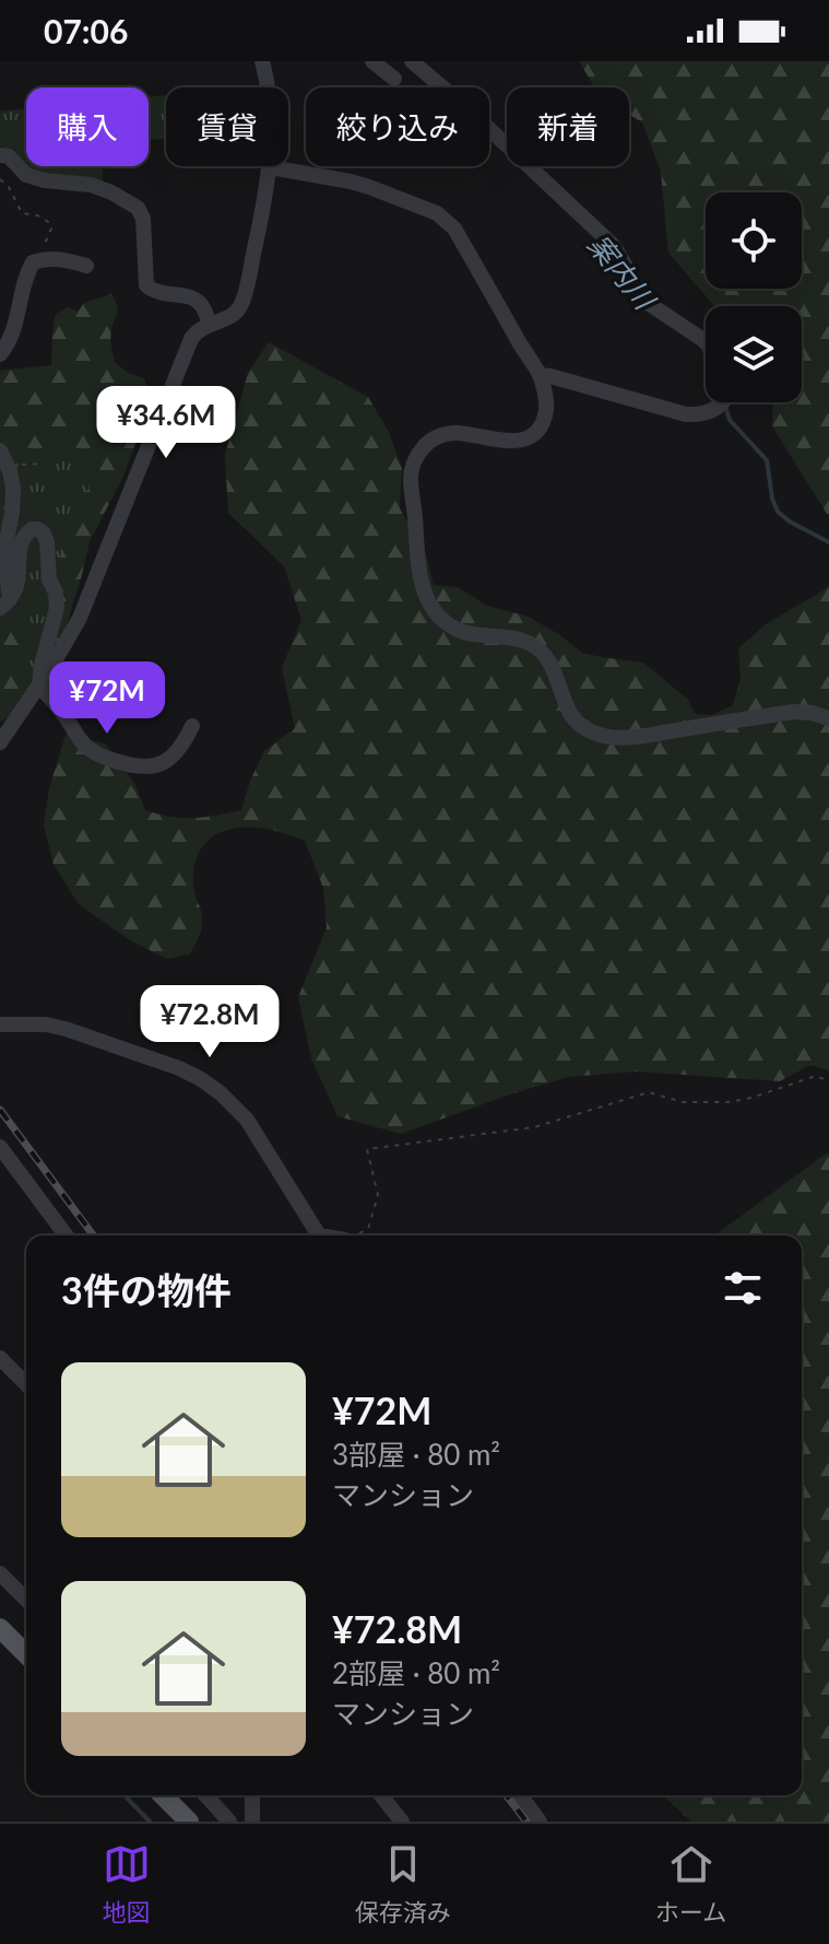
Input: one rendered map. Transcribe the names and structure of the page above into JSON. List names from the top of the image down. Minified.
{"water":["案内川"],"page":{"status":"07:06","chip":["購入","賃貸","絞り込み","新着"],"price":["¥34.6M","¥72M","¥72.8M"],"heading":"3件の物件","list":[{"name":"¥72M","note":"3部屋 · 80 m² · マンション"},{"name":"¥72.8M","note":"2部屋 · 80 m² · マンション"}],"tabs":["地図","保存済み","ホーム"]}}
